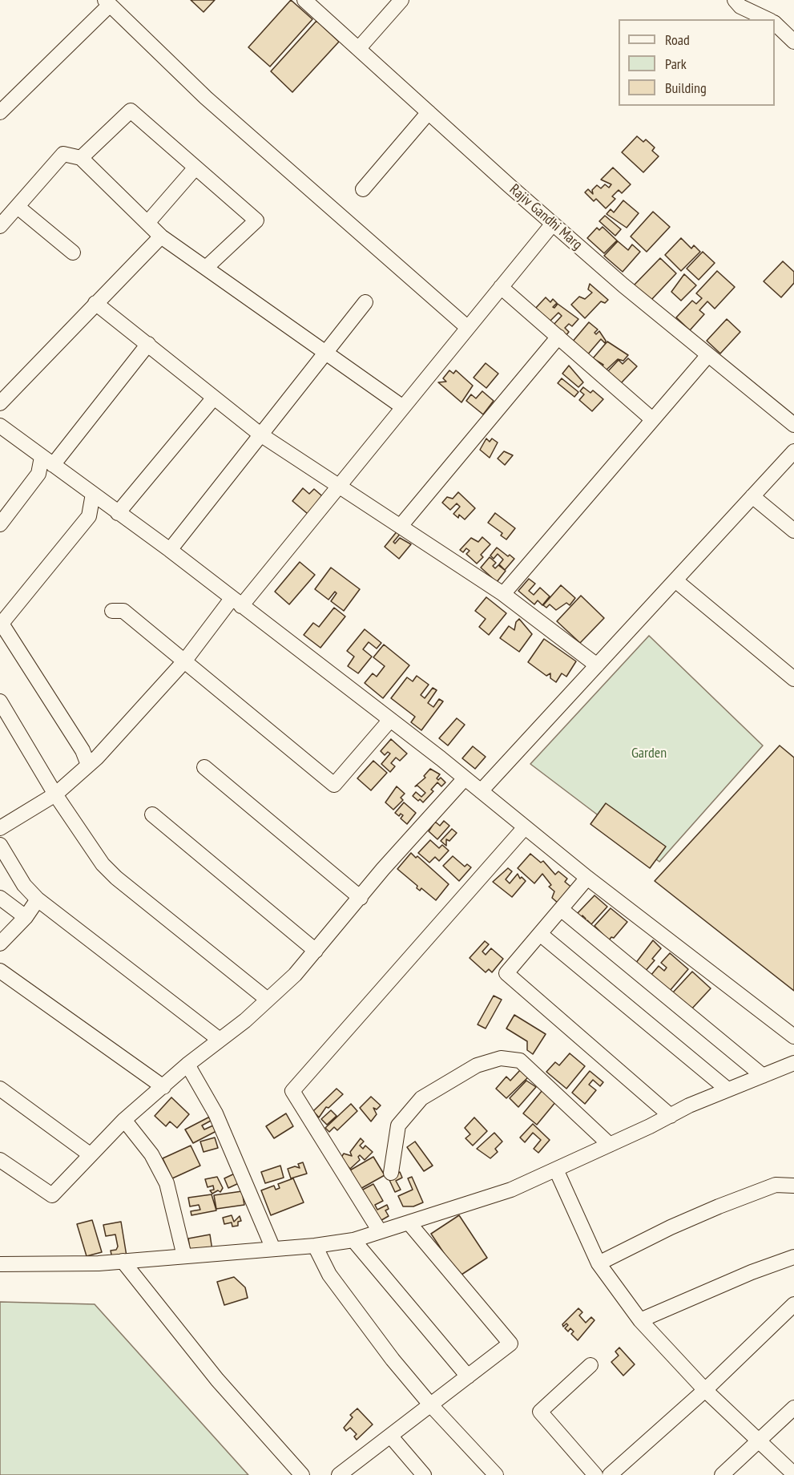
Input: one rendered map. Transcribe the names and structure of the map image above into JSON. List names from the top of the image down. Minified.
{"streets":{"street":["Rajiv Gandhi Marg"]},"parks":["Garden"],"legend":["Road","Park","Building"]}
